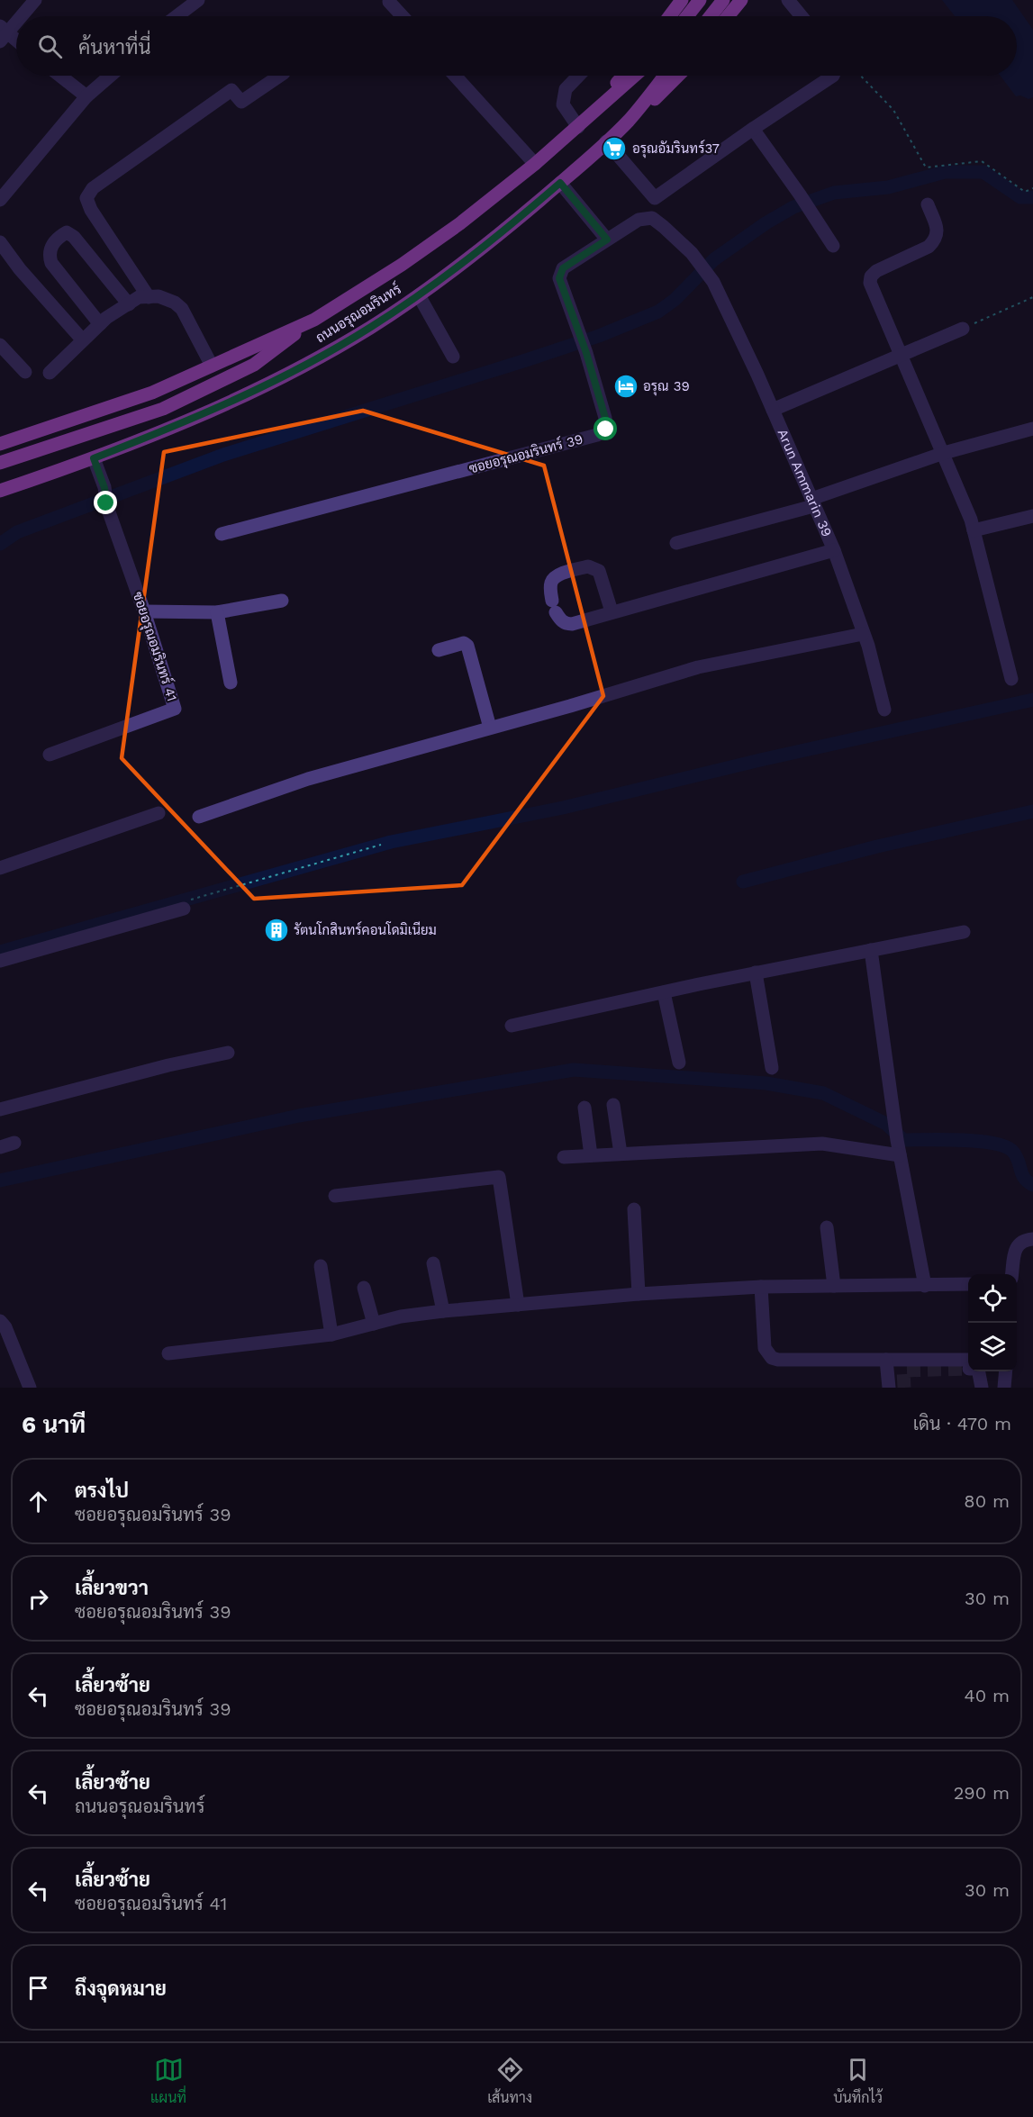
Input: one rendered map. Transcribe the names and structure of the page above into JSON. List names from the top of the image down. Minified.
{"streets":{"main road":["ถนนอรุณอมรินทร์"],"street":["ซอยอรุณอมรินทร์ 39","Arun Ammarin 39","ซอยอรุณอมรินทร์ 41"]},"crossings":[["ถนนอรุณอมรินทร์","ซอยอรุณอมรินทร์ 41"],["ซอยอรุณอมรินทร์ 39","Arun Ammarin 39"]],"places":{"supermarket":["อรุณอัมรินทร์37"],"hotel":["อรุณ 39"],"building":["รัตนโกสินทร์คอนโดมิเนียม"]},"page":{"search":"ค้นหาที่นี่","heading":["6 นาที","เดิน · 470 m"],"list":[["ตรงไป","ซอยอรุณอมรินทร์ 39","80 m"],["เลี้ยวขวา","ซอยอรุณอมรินทร์ 39","30 m"],["เลี้ยวซ้าย","ซอยอรุณอมรินทร์ 39","40 m"],["เลี้ยวซ้าย","ถนนอรุณอมรินทร์","290 m"],["เลี้ยวซ้าย","ซอยอรุณอมรินทร์ 41","30 m"],"ถึงจุดหมาย"],"nav":["แผนที่","เส้นทาง","บันทึกไว้"]}}
